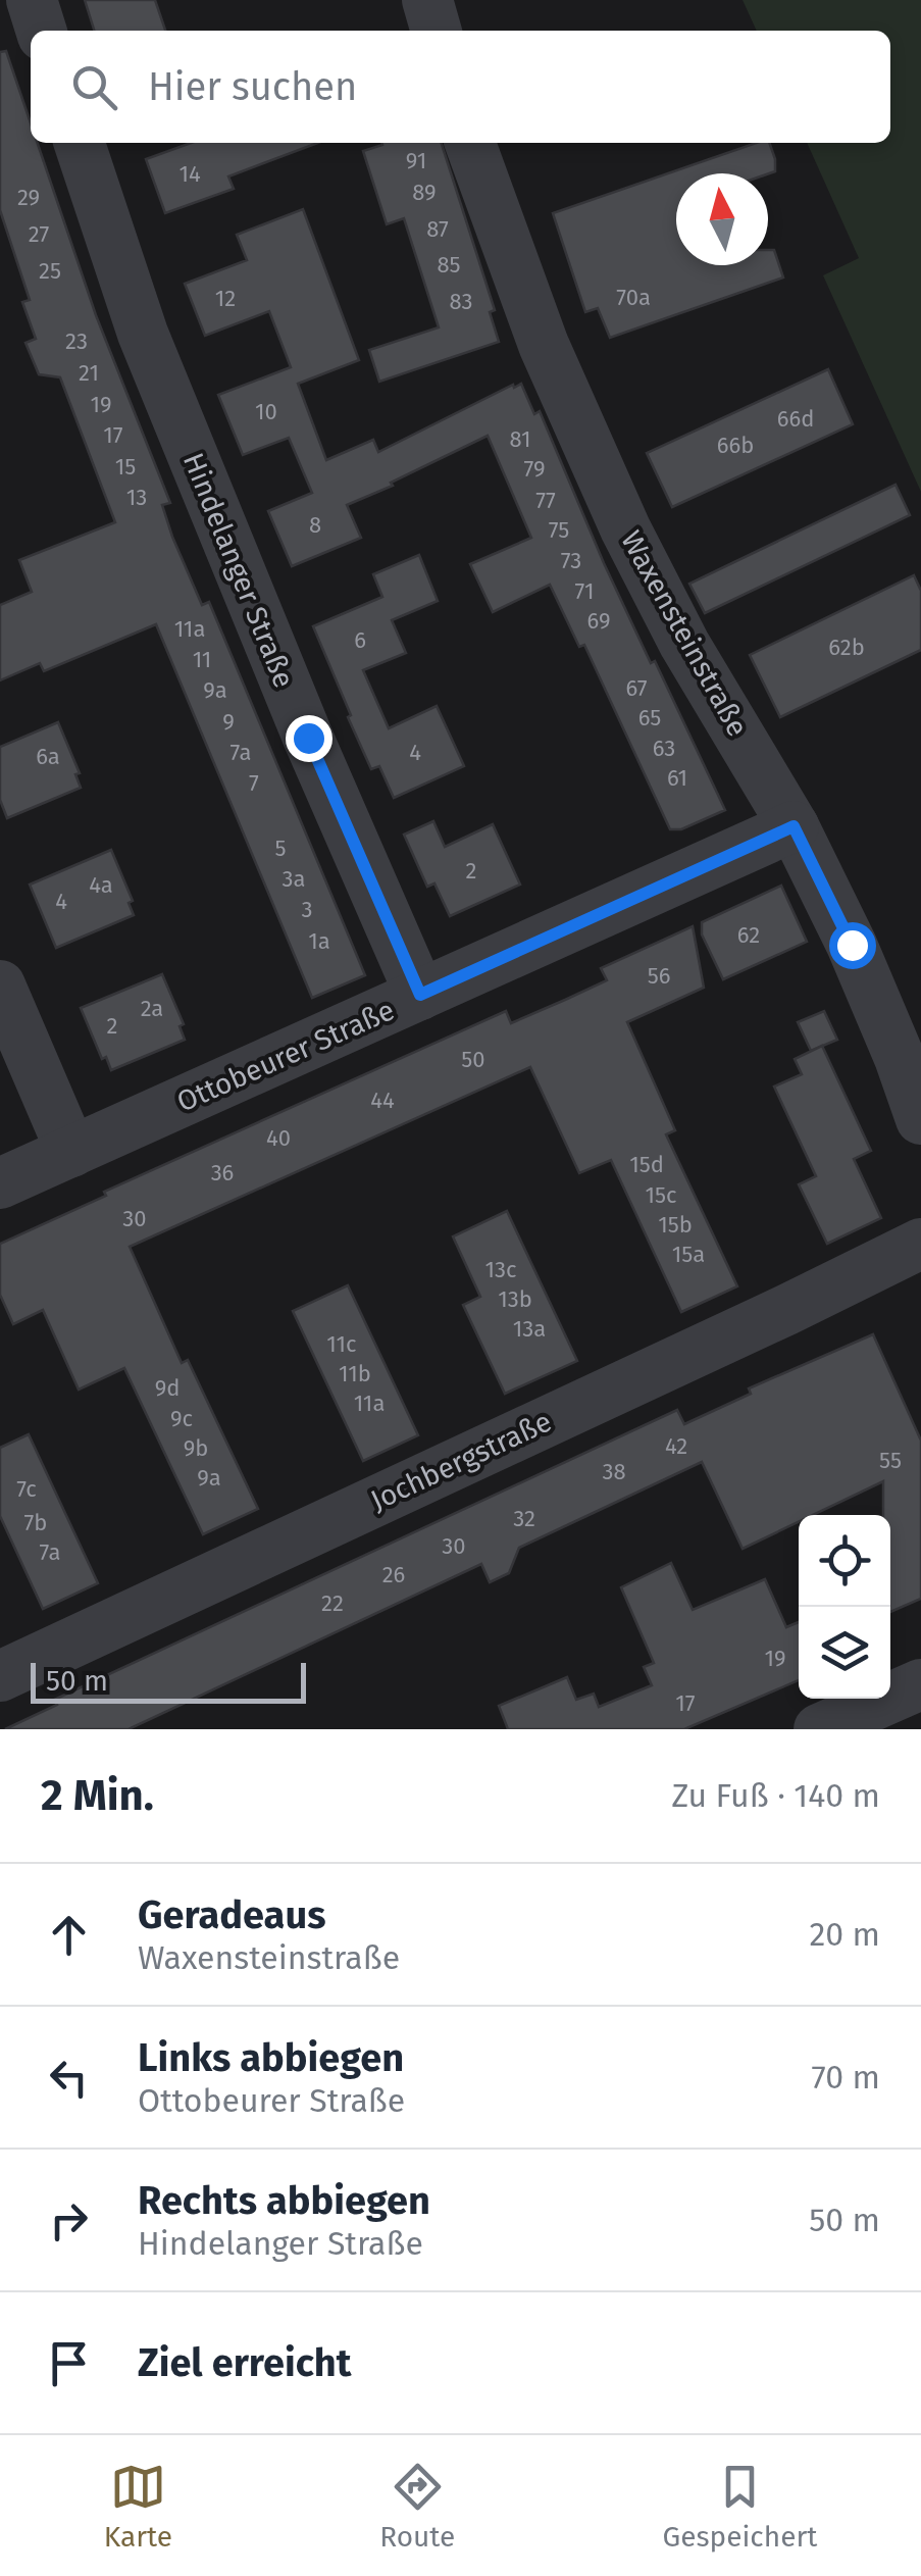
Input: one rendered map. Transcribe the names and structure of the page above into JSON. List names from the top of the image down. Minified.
{"streets":{"street":["Hindelanger Straße","Waxensteinstraße","Ottobeurer Straße","Jochbergstraße"]},"crossings":[["Hindelanger Straße","Ottobeurer Straße"],["Waxensteinstraße","Ottobeurer Straße"]],"house_numbers":["91","14","89","29","87","27","85","25","70a","12","83","23","21","19","10","66d","17","81","66b","15","79","13","77","8","75","73","71","69","11a","6","62b","11","67","9a","65","9","63","7a","4","6a","61","7","5","2","3a","4a","4","3","62","1a","56","2a","2","50","44","40","15d","36","15c","30","15b","15a","13c","13b","13a","11c","11b","9d","11a","9c","42","9b","55","38","9a","7c","32","7b","30","7a","26","22","19","17"],"scale_bar":"50 m","north":"top","page":{"search":"Hier suchen","scale":"50 m","heading":["2 Min.","Zu Fuß · 140 m"],"list":[["Geradeaus","Waxensteinstraße","20 m"],["Links abbiegen","Ottobeurer Straße","70 m"],["Rechts abbiegen","Hindelanger Straße","50 m"],"Ziel erreicht"],"nav":["Karte","Route","Gespeichert"]}}
